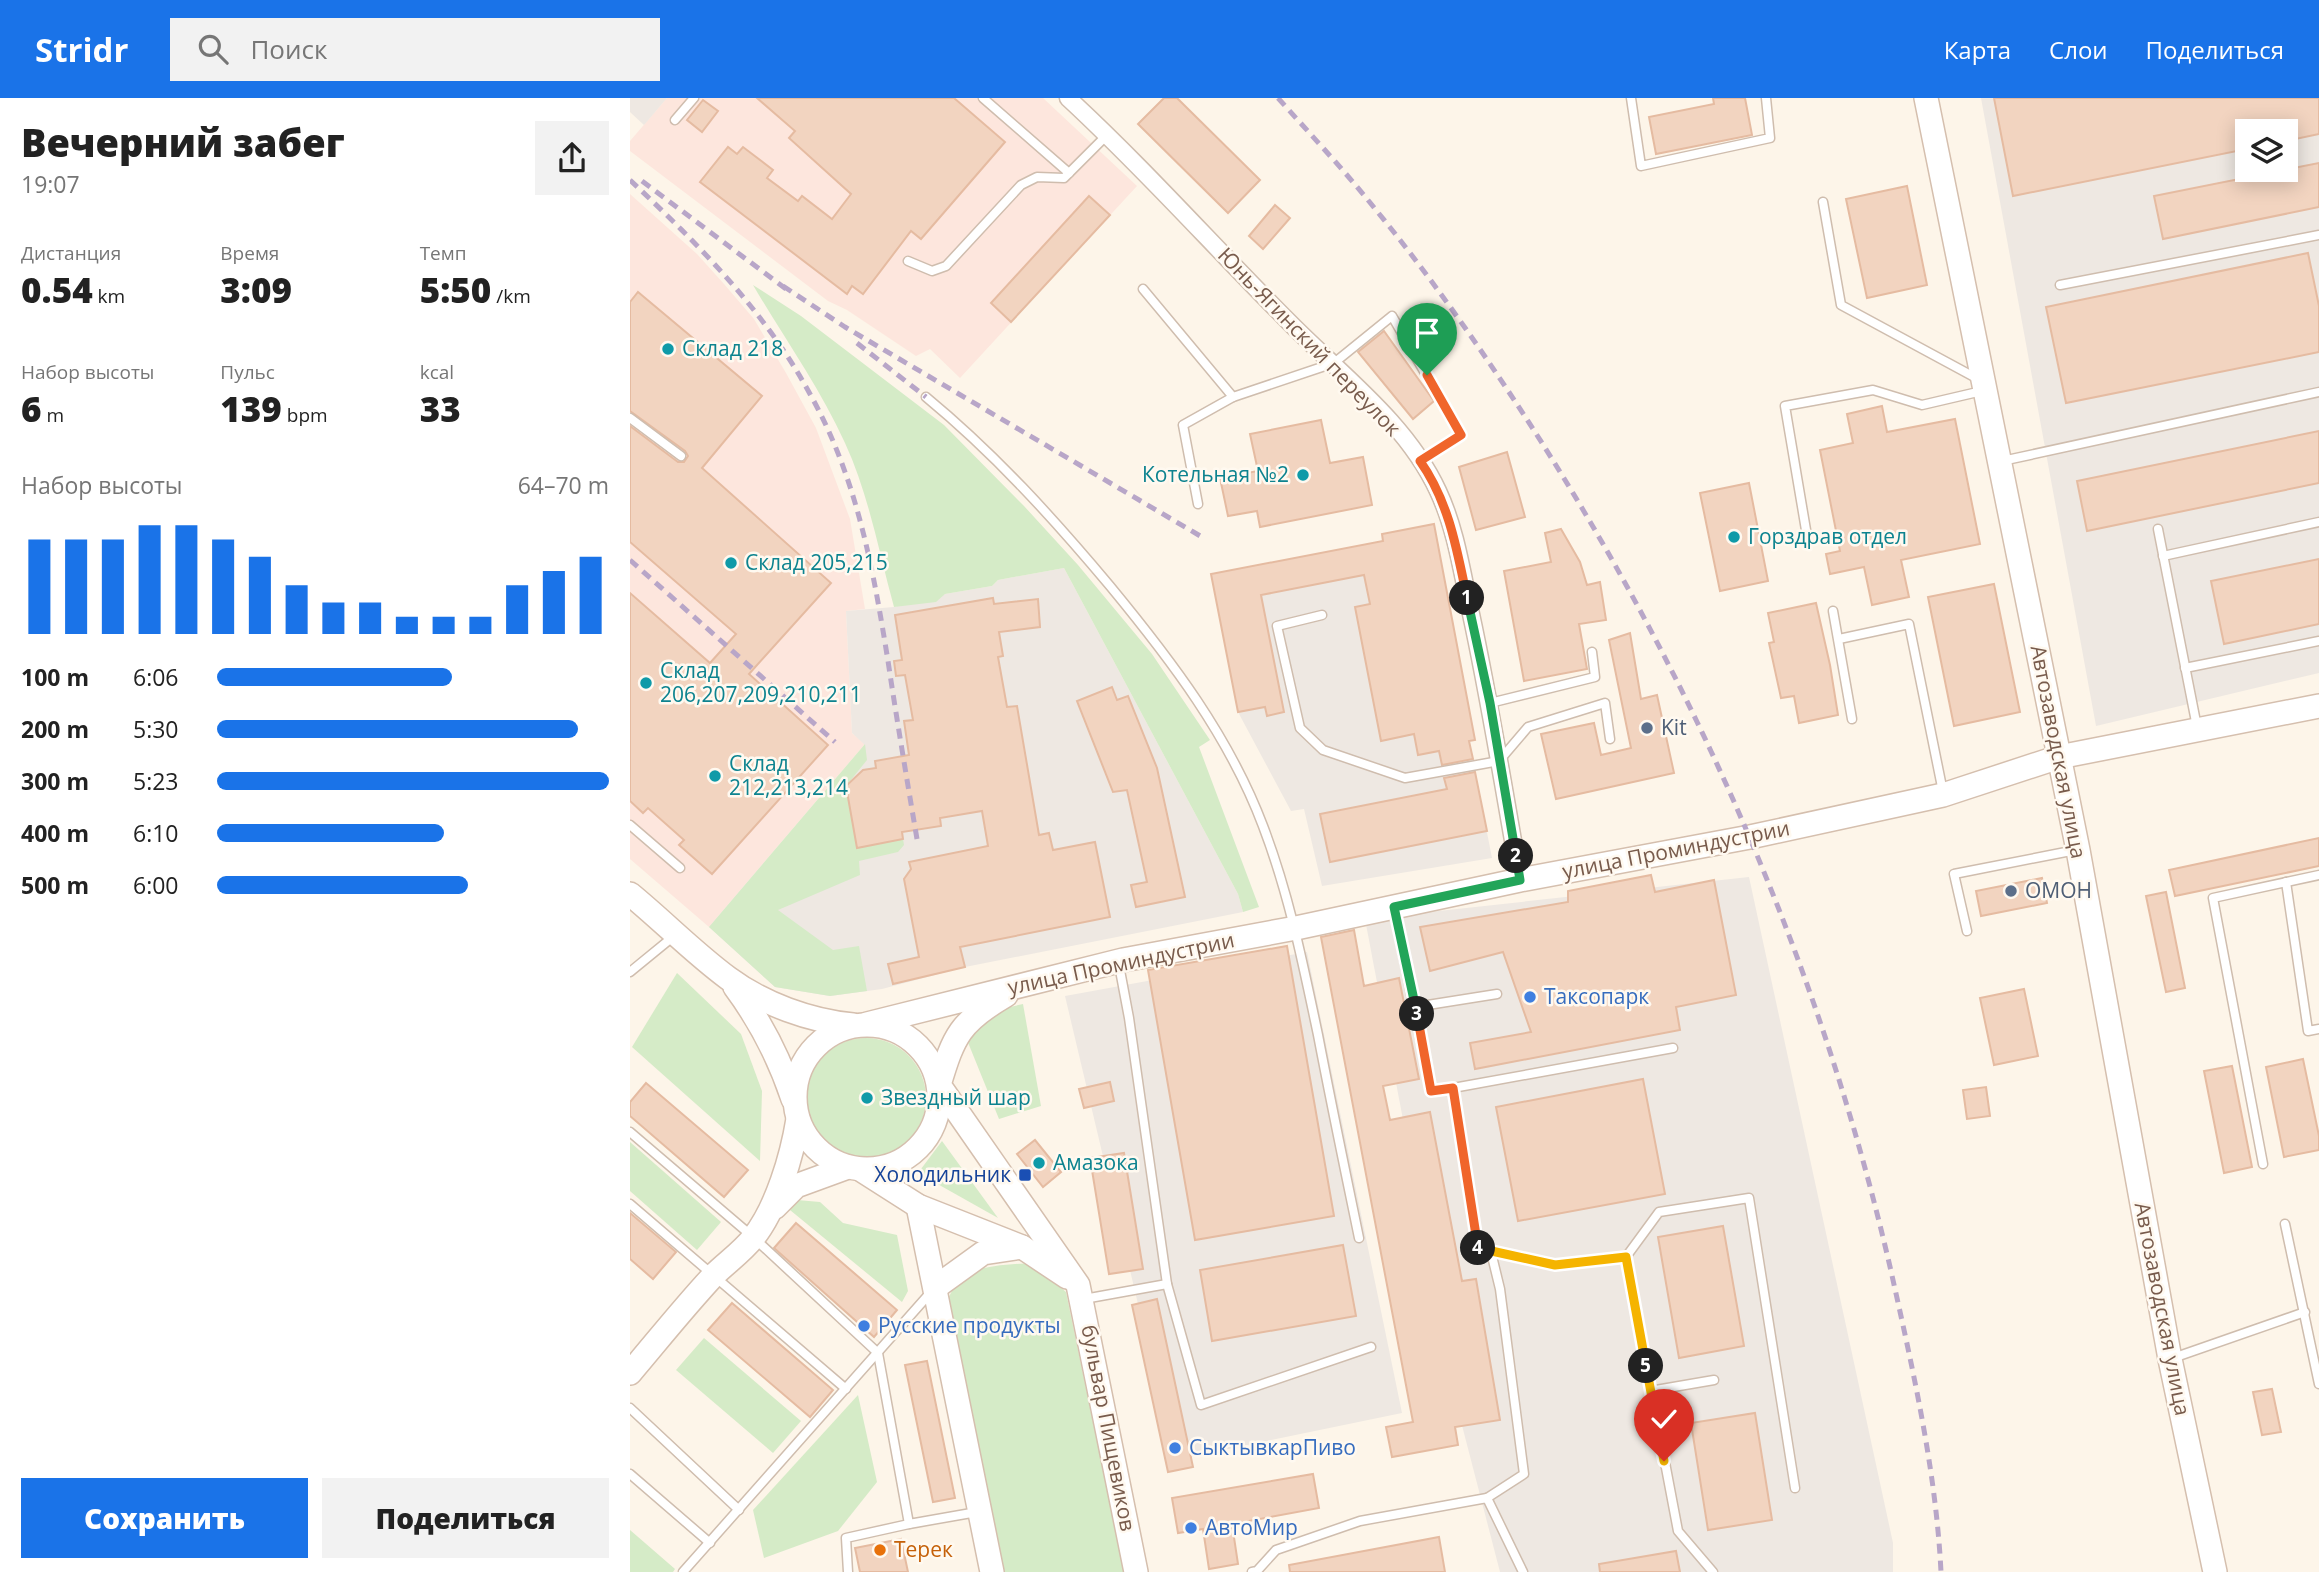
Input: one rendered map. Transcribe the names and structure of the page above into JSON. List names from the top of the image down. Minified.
{"streets":{"main road":["Автозаводская улица","улица Проминдустрии","бульвар Пищевиков"],"street":["Юнь-Ягинский переулок"]},"crossings":[["Юнь-Ягинский переулок","улица Проминдустрии"],["Автозаводская улица","улица Проминдустрии"],["улица Проминдустрии","бульвар Пищевиков"]],"places":{"other":["Склад 218","Котельная №2","Горздрав отдел","Склад 205,215","Склад 206,207,209,210,211","Kit","Склад 212,213,214","ОМОН","Таксопарк","Звездный шар","Амазока","Русские продукты","СыктывкарПиво","АвтоМир","Терек"],"transit":["Холодильник"]},"page":{"header":"Stridr","search":"Поиск","nav":["Карта","Слои","Поделиться"],"heading":["Вечерний забег","19:07"],"stats":[["Дистанция","0.54 km"],["Время","3:09"],["Темп","5:50 /km"],["Набор высоты","6 m"],["Пульс","139 bpm"],["kcal","33"]],"chart":["Набор высоты","64–70 m"],"pins":["1","2","3","4","5"],"list":[{"name":"100 m","note":"6:06"},{"name":"200 m","note":"5:30"},{"name":"300 m","note":"5:23"},{"name":"400 m","note":"6:10"},{"name":"500 m","note":"6:00"}],"buttons":["Сохранить","Поделиться"]}}
